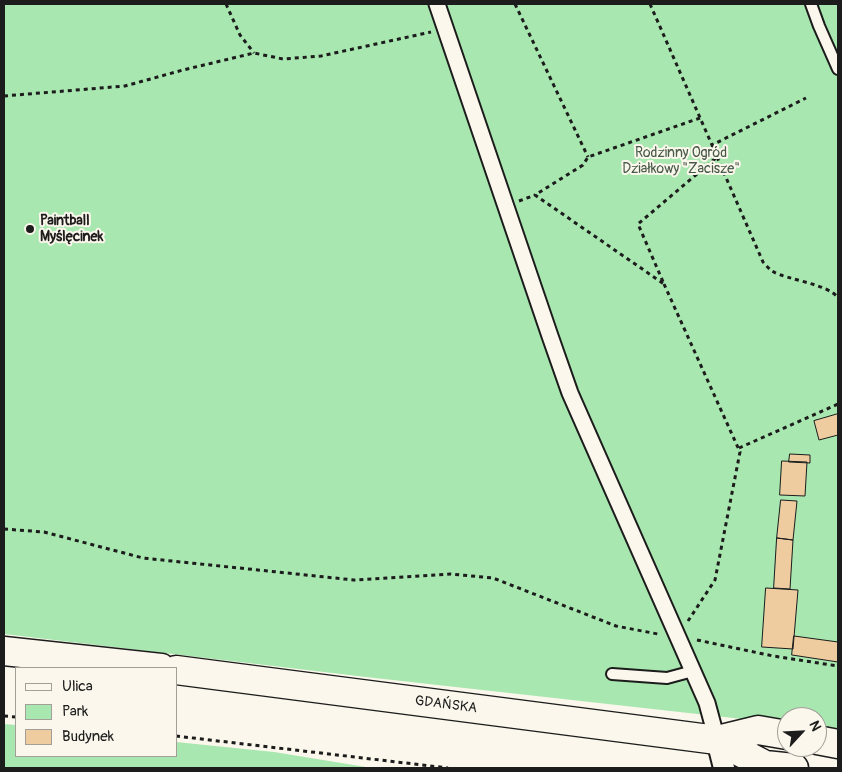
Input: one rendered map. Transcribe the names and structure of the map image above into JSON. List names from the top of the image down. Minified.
{"streets":{"main road":["GDAŃSKA"]},"parks":["Rodzinny Ogród Działkowy \"Zacisze\""],"places":["Paintball Myślęcinek"],"legend":["Ulica","Park","Budynek"],"north":"top right"}
